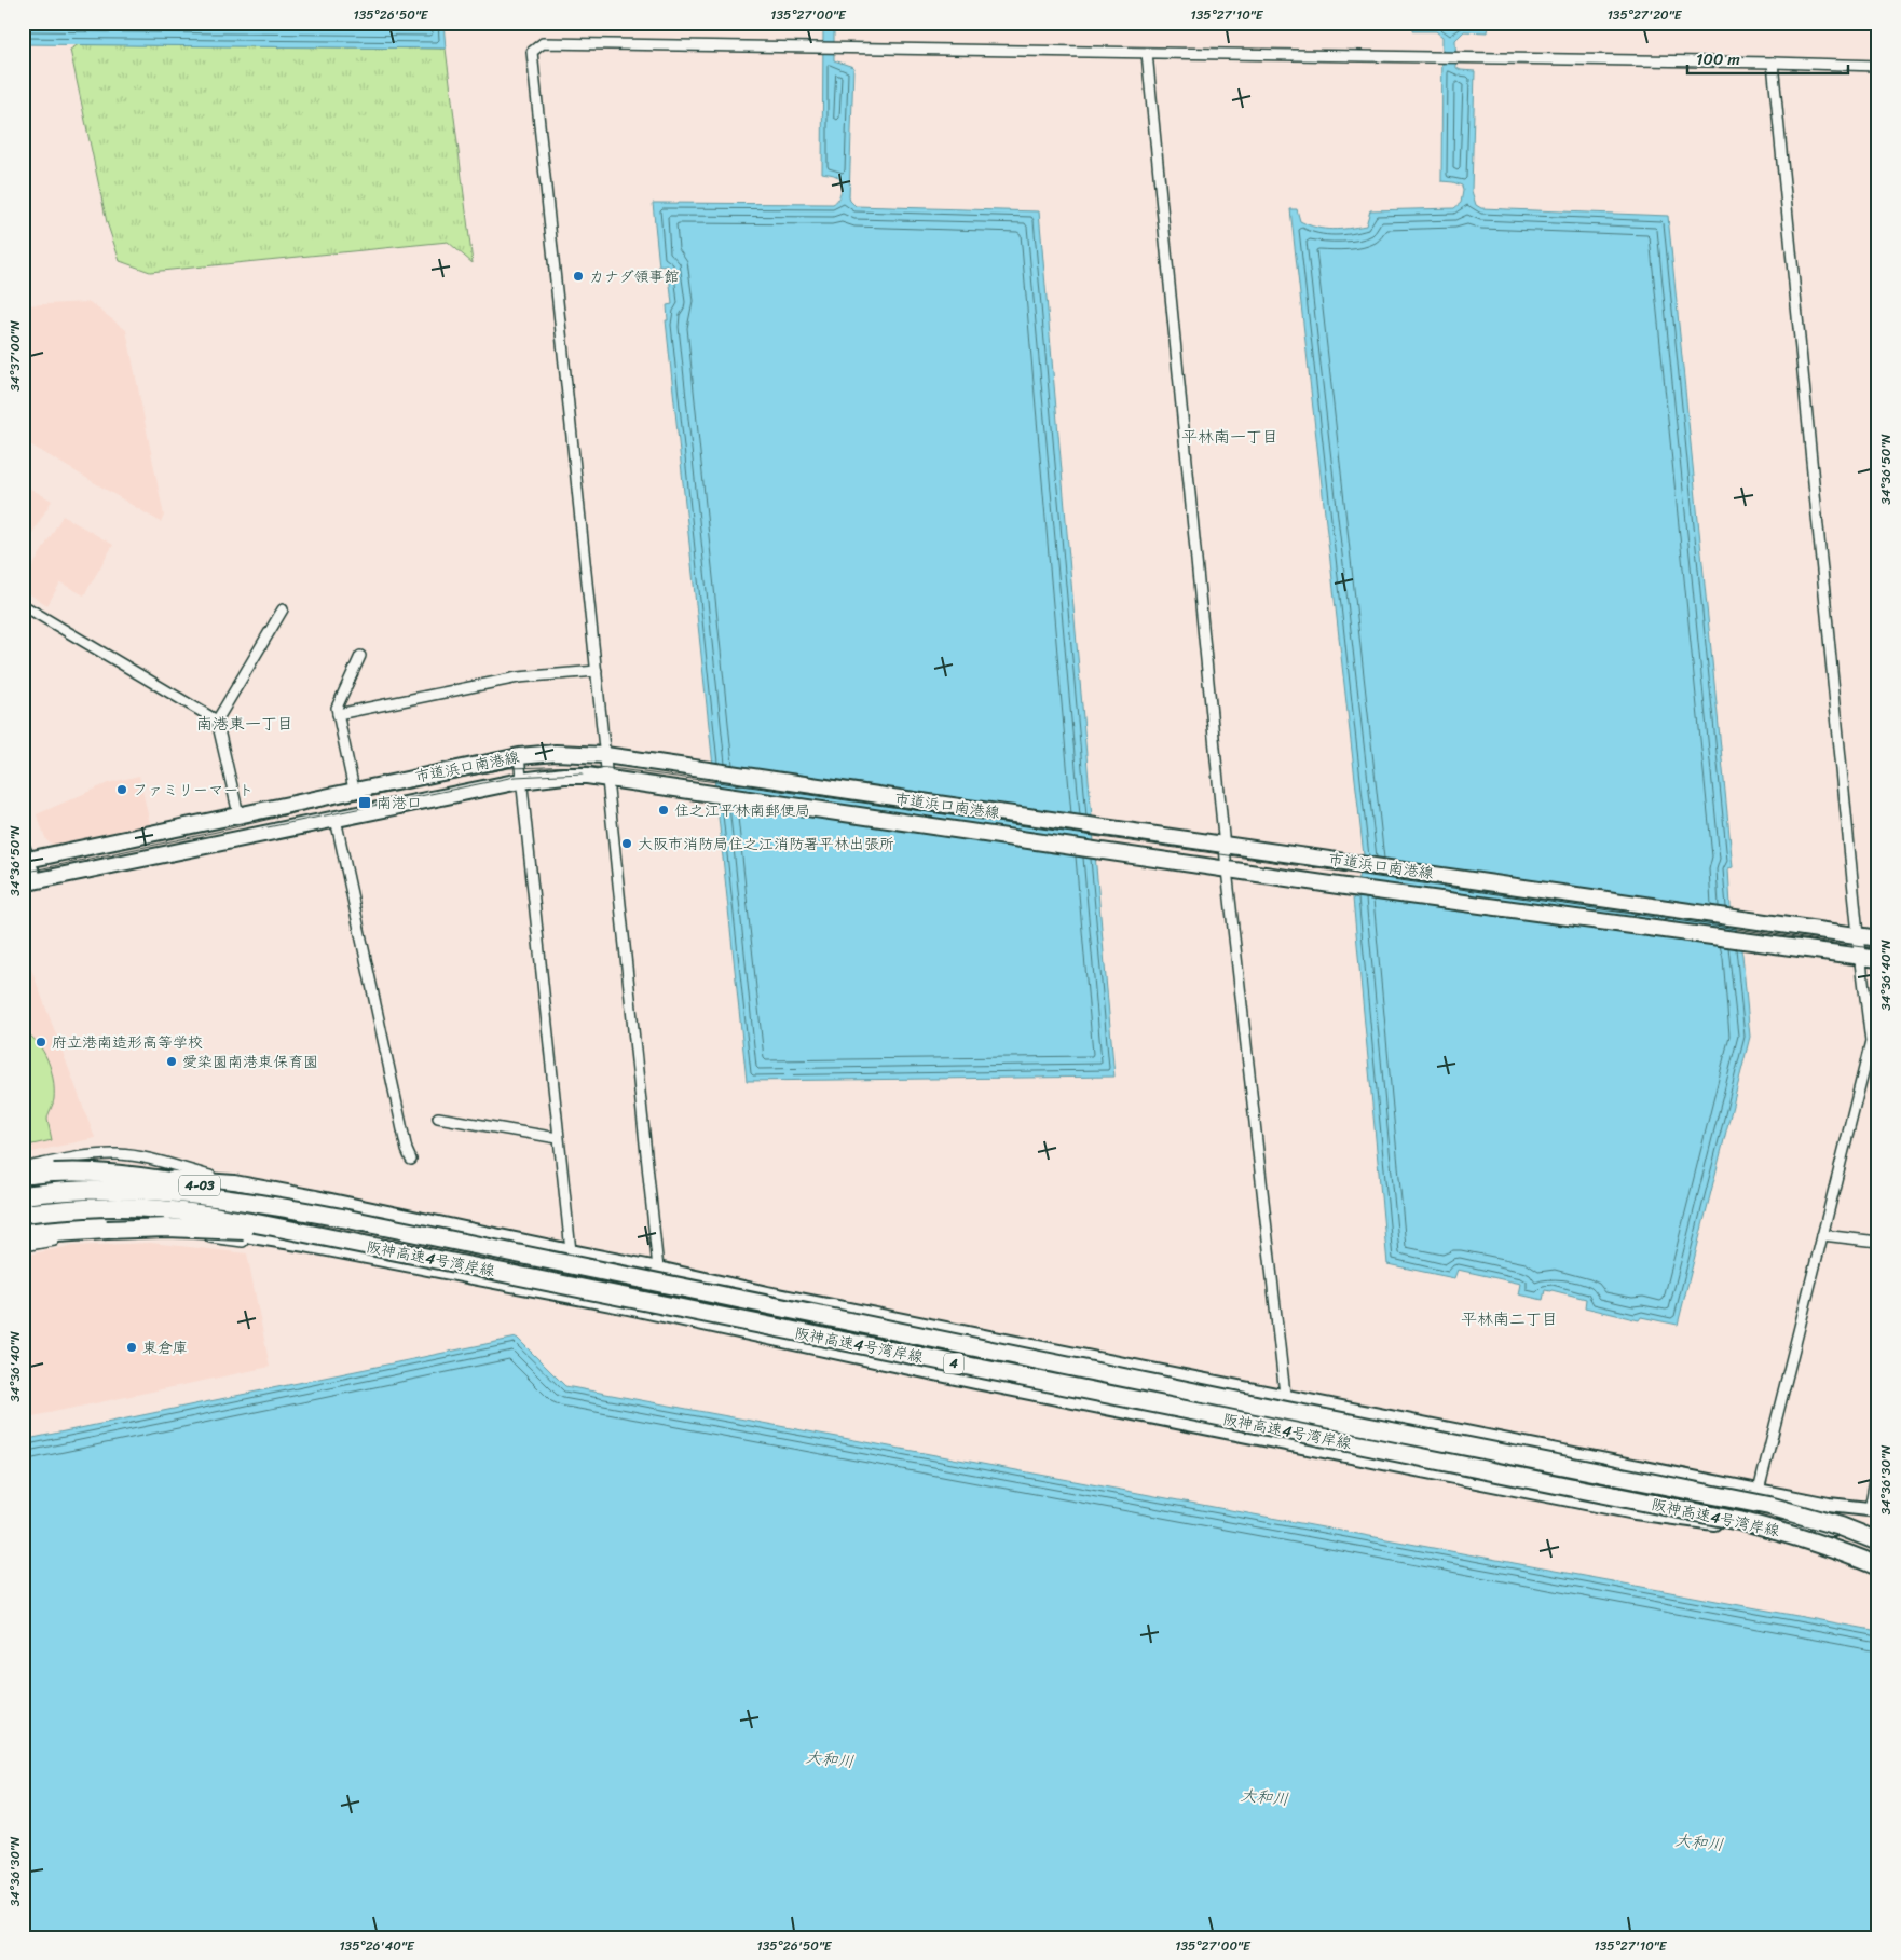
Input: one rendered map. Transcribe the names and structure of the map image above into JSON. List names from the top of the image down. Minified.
{"streets":{"highway":["4-03","阪神高速4号湾岸線","4"],"main road":["市道浜口南港線"]},"crossings":[["4-03","阪神高速4号湾岸線"]],"districts":["平林南一丁目","南港東一丁目","平林南二丁目"],"water":["大和川"],"places":{"other":["カナダ領事館","ファミリーマート","住之江平林南郵便局","大阪市消防局住之江消防署平林出張所","府立港南造形高等学校","愛染園南港東保育園","東倉庫"],"transit":["南港口"]},"scale_bar":"100 m","coordinates":["135°26'50\"E","135°27'00\"E","135°27'10\"E","135°27'20\"E","34°37'00\"N","34°36'50\"N","34°36'40\"N","34°36'30\"N","135°26'40\"E"]}
